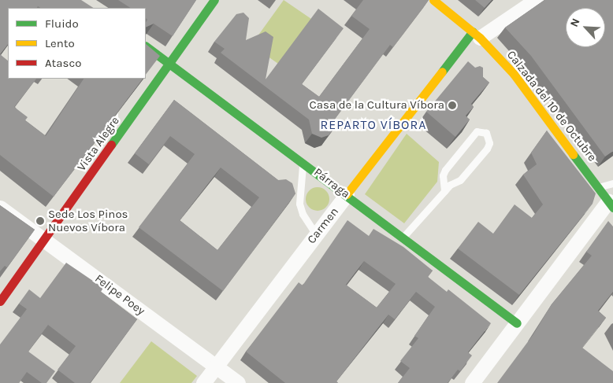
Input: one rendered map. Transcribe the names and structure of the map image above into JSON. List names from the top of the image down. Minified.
{"streets":{"street":["Calzada del 10 de Octubre","Vista Alegre","Párraga","Carmen","Felipe Poey"]},"crossings":[["Calzada del 10 de Octubre","Carmen"],["Vista Alegre","Párraga"],["Vista Alegre","Felipe Poey"],["Párraga","Carmen"],["Carmen","Felipe Poey"]],"districts":["REPARTO VÍBORA"],"places":["Casa de la Cultura Víbora","Sede Los Pinos Nuevos Víbora"],"legend":["Fluido","Lento","Atasco"],"north":"top left"}
